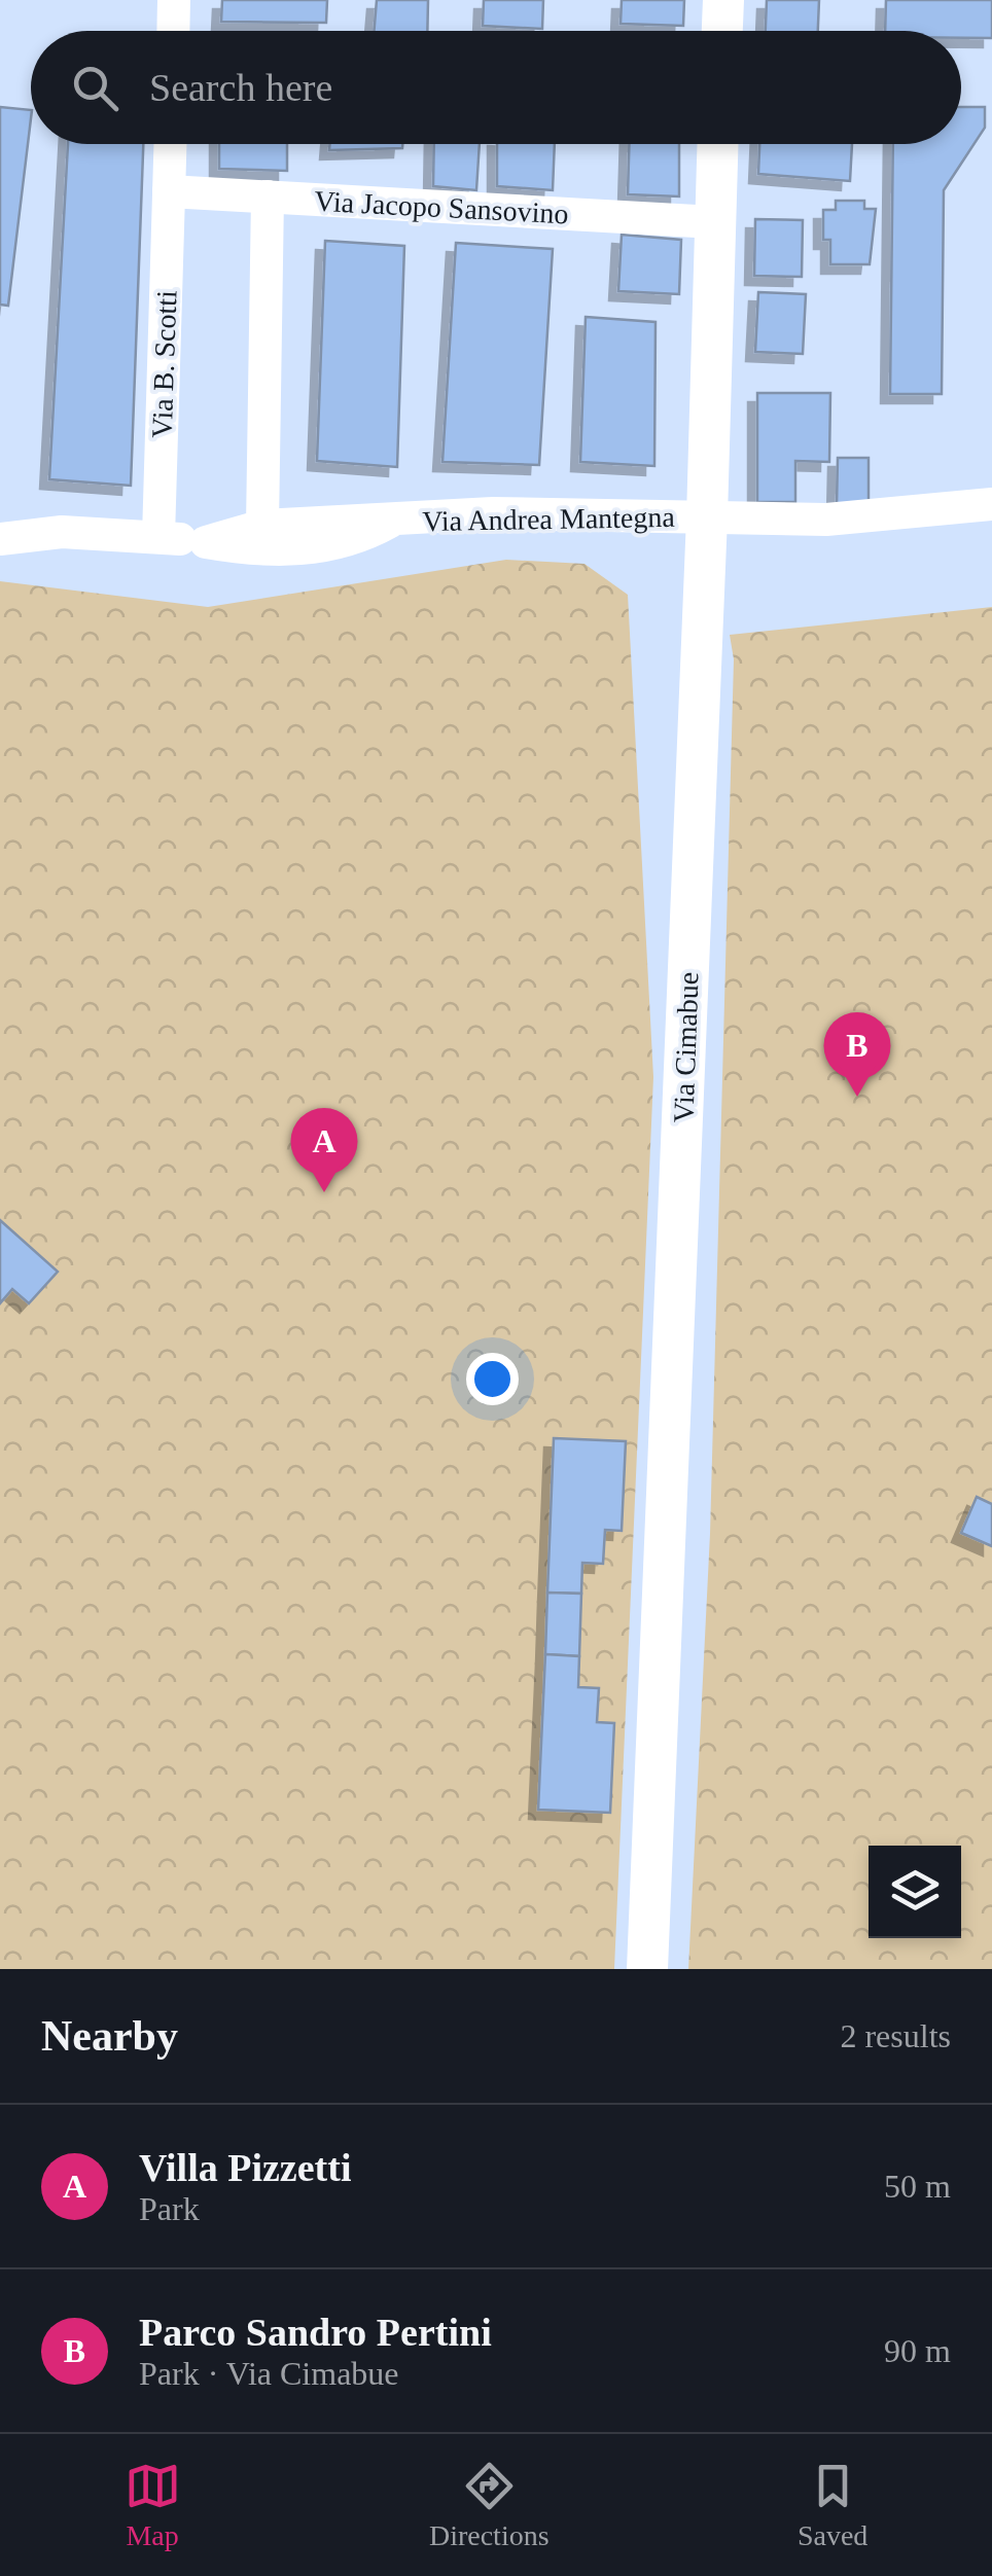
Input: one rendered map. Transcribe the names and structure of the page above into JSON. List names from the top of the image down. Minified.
{"streets":{"main road":["Via Cimabue"],"street":["Via Jacopo Sansovino","Via B. Scotti","Via Andrea Mantegna"]},"crossings":[["Via Jacopo Sansovino","Via B. Scotti"],["Via Jacopo Sansovino","Via Cimabue"],["Via B. Scotti","Via Andrea Mantegna"],["Via Andrea Mantegna","Via Cimabue"]],"page":{"search":"Search here","pins":["B","A"],"heading":["Nearby","2 results"],"list":[{"mark":"A","name":"Villa Pizzetti","note":"Park","value":"50 m"},{"mark":"B","name":"Parco Sandro Pertini","note":"Park · Via Cimabue","value":"90 m"}],"nav":["Map","Directions","Saved"]}}
